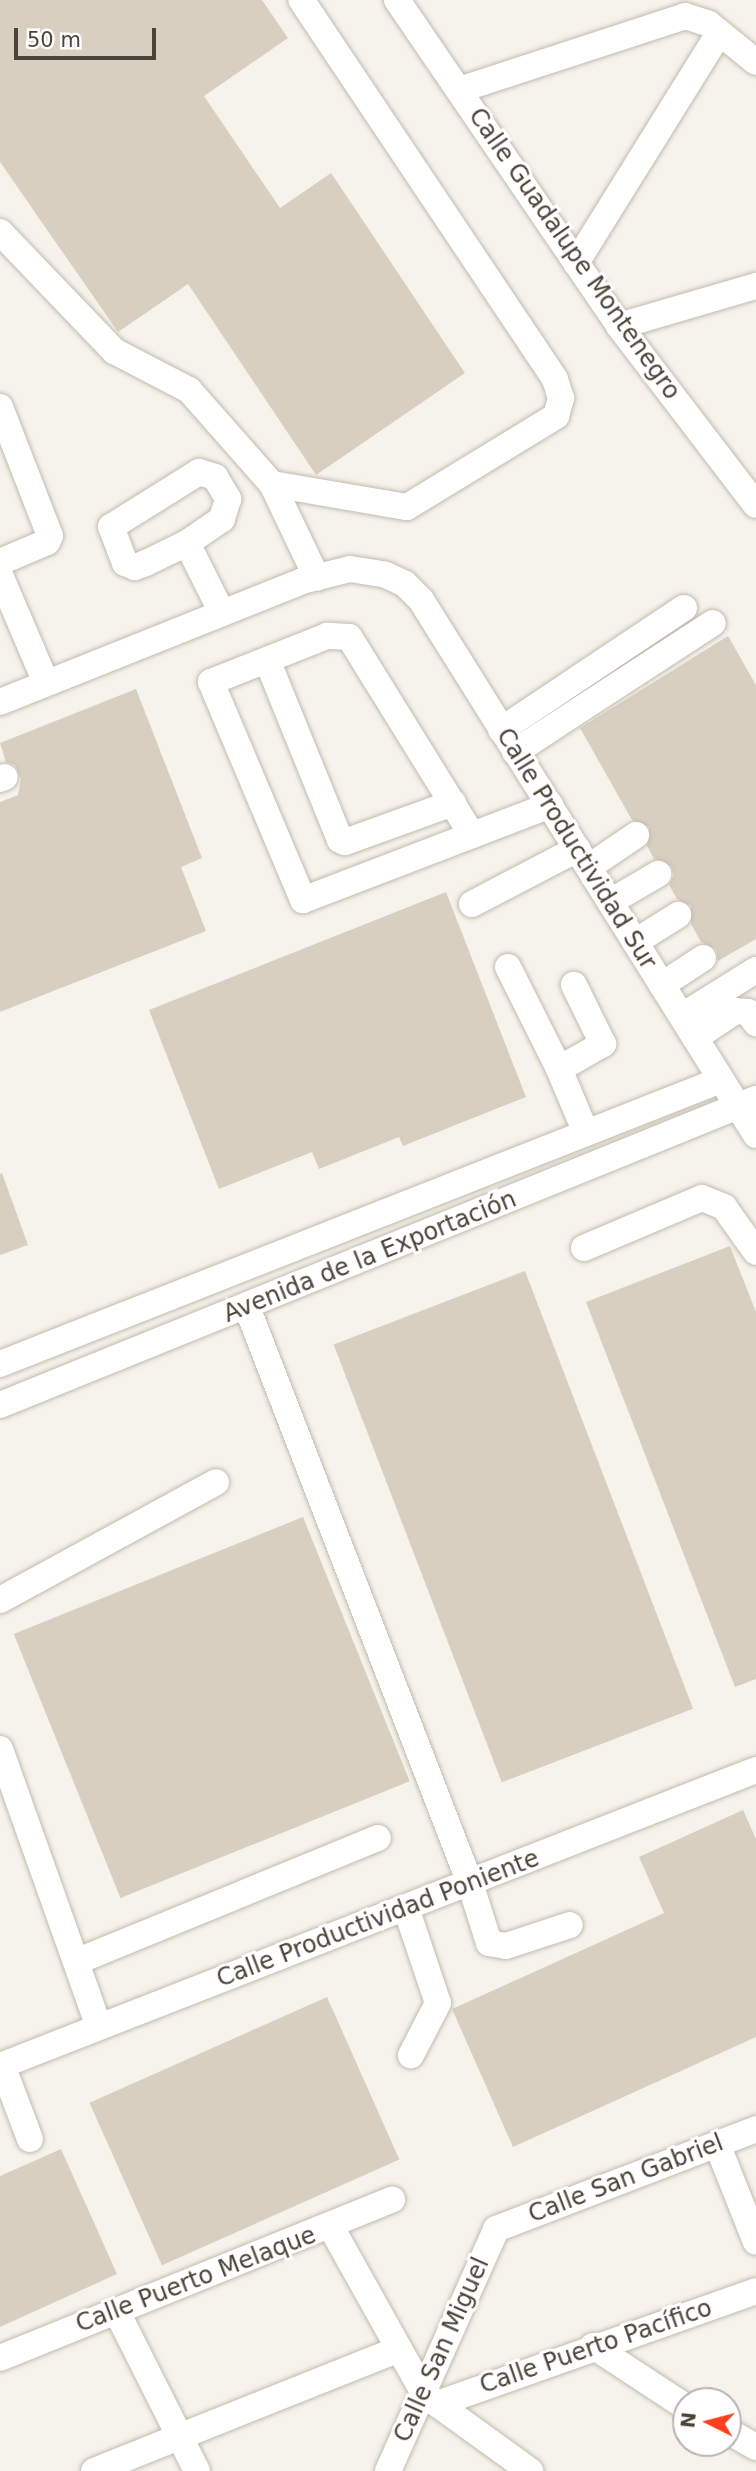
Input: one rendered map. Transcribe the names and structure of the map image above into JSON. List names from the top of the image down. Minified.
{"streets":{"street":["Calle Guadalupe Montenegro","Calle Productividad Sur","Avenida de la Exportación","Calle Productividad Poniente","Calle San Gabriel","Calle Puerto Melaque","Calle Puerto Pacífico","Calle San Miguel"]},"crossings":[["Calle Productividad Sur","Avenida de la Exportación"],["Calle San Gabriel","Calle San Miguel"],["Calle Puerto Pacífico","Calle San Miguel"]],"scale_bar":"50 m","north":"left"}
